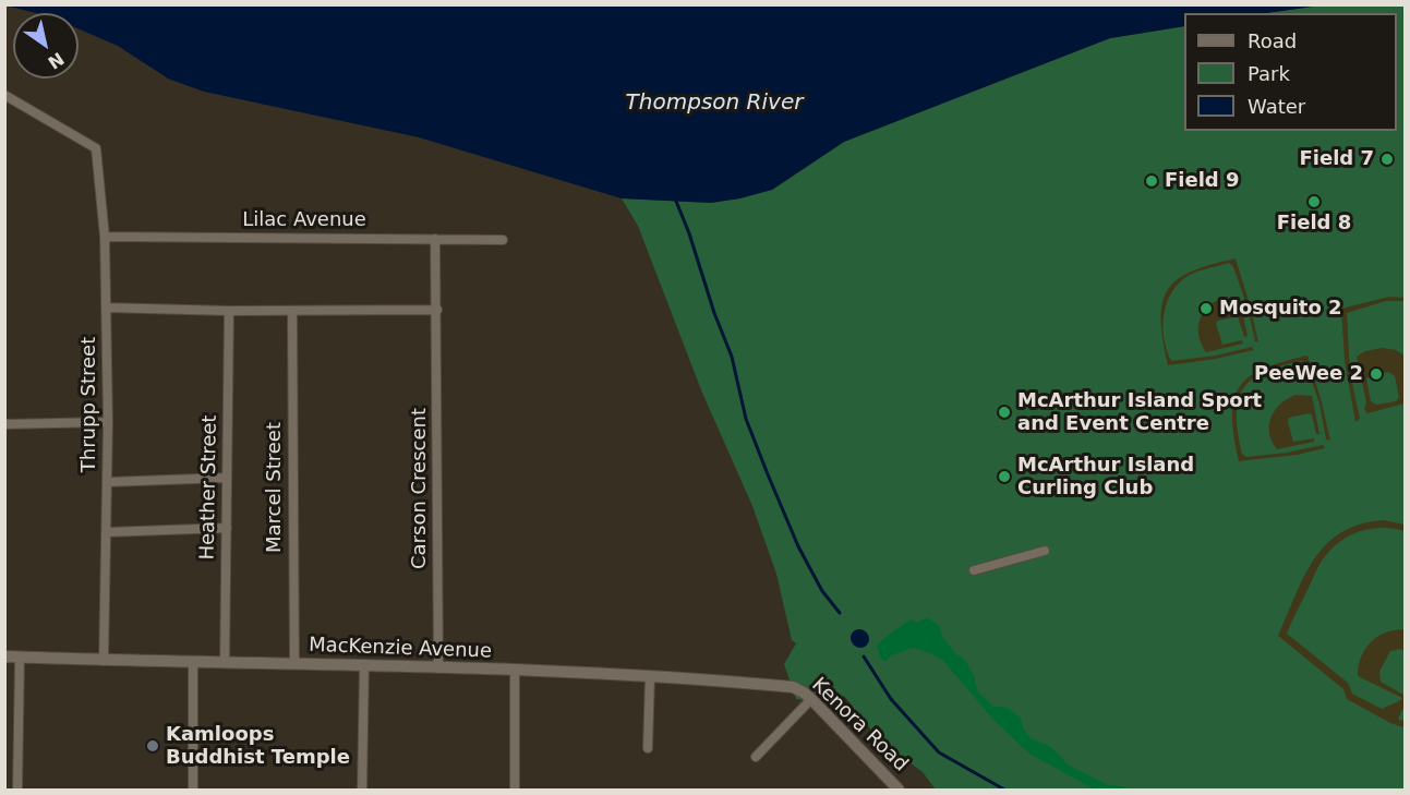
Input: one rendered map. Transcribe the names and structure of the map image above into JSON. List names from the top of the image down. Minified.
{"streets":{"street":["Lilac Avenue","Thrupp Street","Heather Street","Marcel Street","Carson Crescent","MacKenzie Avenue","Kenora Road"]},"crossings":[["Lilac Avenue","Thrupp Street"],["Lilac Avenue","Carson Crescent"],["Thrupp Street","MacKenzie Avenue"],["Heather Street","MacKenzie Avenue"],["Marcel Street","MacKenzie Avenue"],["Carson Crescent","MacKenzie Avenue"],["MacKenzie Avenue","Kenora Road"]],"water":["Thompson River"],"places":["Field 7","Field 9","Field 8","Mosquito 2","PeeWee 2","McArthur Island Sport and Event Centre","McArthur Island Curling Club","Kamloops Buddhist Temple"],"legend":["Road","Park","Water"],"north":"bottom right"}
